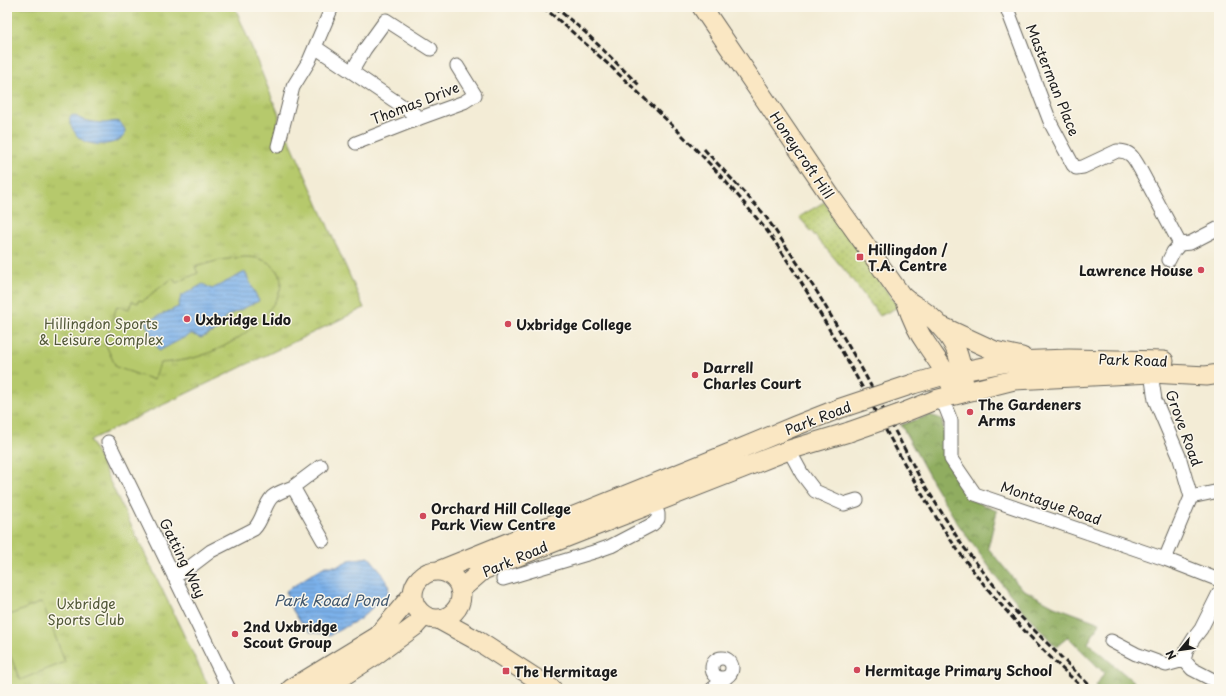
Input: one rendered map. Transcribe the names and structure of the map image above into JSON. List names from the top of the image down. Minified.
{"streets":{"main road":["Honeycroft Hill","Park Road"],"street":["Masterman Place","Thomas Drive","Grove Road","Montague Road","Gatting Way"]},"crossings":[["Honeycroft Hill","Park Road"],["Park Road","Grove Road"],["Park Road","Montague Road"]],"water":["Park Road Pond"],"parks":["Hillingdon Sports & Leisure Complex","Uxbridge Sports Club"],"places":{"transit":["Hillingdon / T.A. Centre","The Hermitage"],"other":["Lawrence House","Uxbridge Lido","Uxbridge College","Darrell Charles Court","The Gardeners Arms","Orchard Hill College Park View Centre","2nd Uxbridge Scout Group","Hermitage Primary School"]},"north":"bottom left"}
